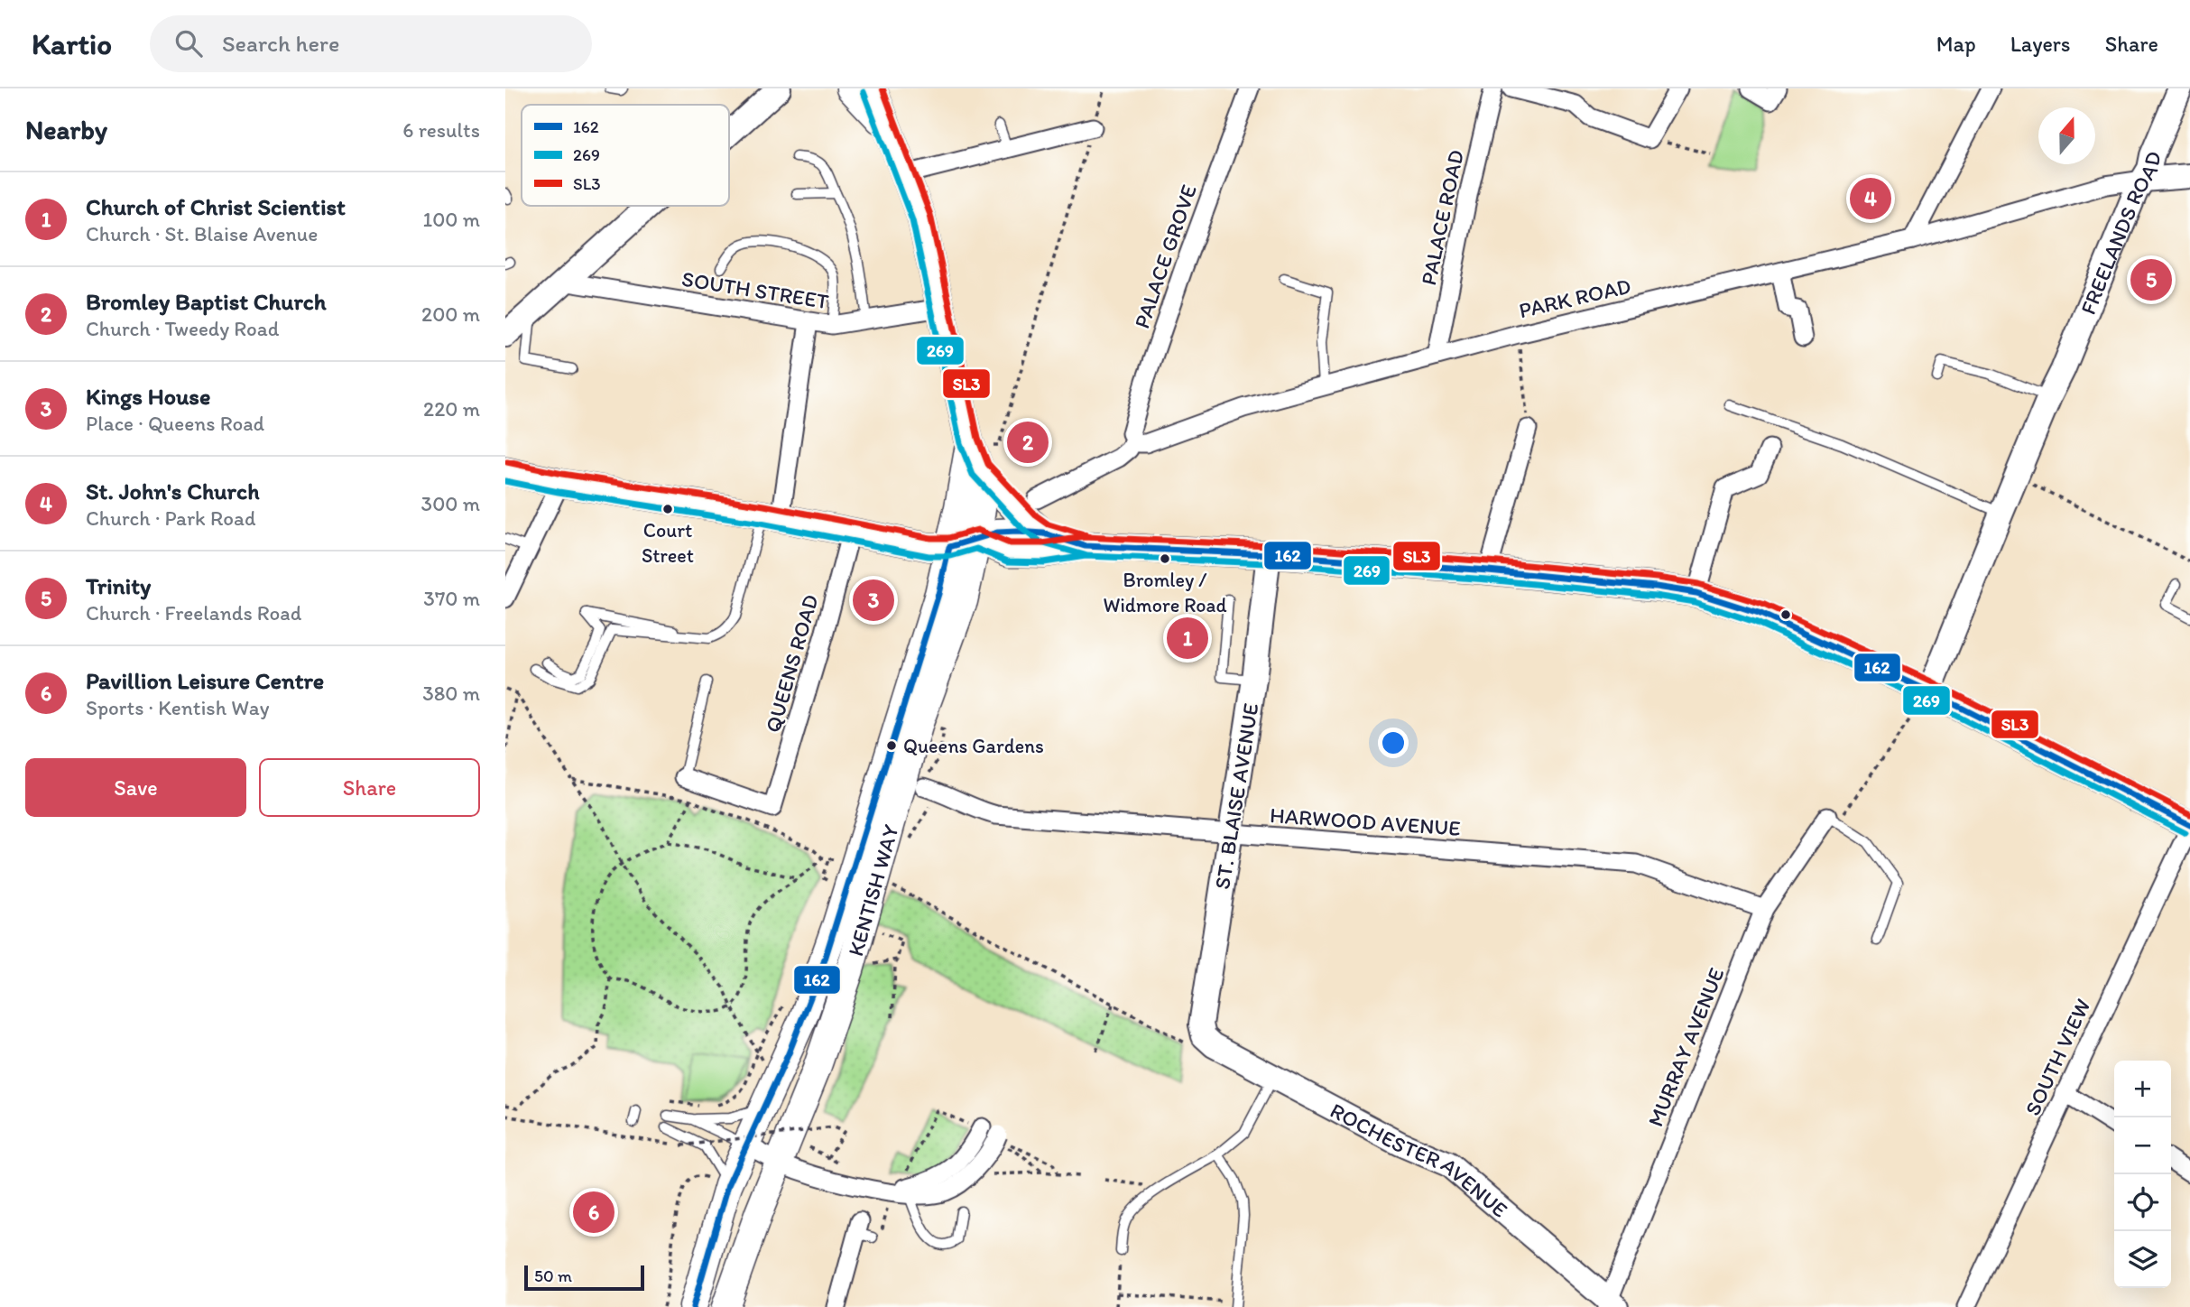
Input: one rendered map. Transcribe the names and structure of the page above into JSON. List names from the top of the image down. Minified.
{"streets":{"main road":["KENTISH WAY"],"street":["PALACE ROAD","FREELANDS ROAD","PALACE GROVE","SOUTH STREET","PARK ROAD","QUEENS ROAD","ST. BLAISE AVENUE","HARWOOD AVENUE","MURRAY AVENUE","SOUTH VIEW","ROCHESTER AVENUE"]},"crossings":[["PALACE ROAD","PARK ROAD"],["FREELANDS ROAD","PARK ROAD"],["PALACE GROVE","PARK ROAD"],["ST. BLAISE AVENUE","HARWOOD AVENUE"],["ST. BLAISE AVENUE","ROCHESTER AVENUE"],["HARWOOD AVENUE","MURRAY AVENUE"],["MURRAY AVENUE","ROCHESTER AVENUE"]],"places":["Court Street","Bromley / Widmore Road","Queens Gardens"],"lines":["transit line SL3","transit line 269","transit line 162"],"legend":["162","269","SL3"],"scale_bar":"50 m","north":"top","page":{"header":"Kartio","search":"Search here","nav":["Map","Layers","Share"],"heading":["Nearby","6 results"],"list":[{"mark":"1","name":"Church of Christ Scientist","note":"Church · St. Blaise Avenue","value":"100 m"},{"mark":"2","name":"Bromley Baptist Church","note":"Church · Tweedy Road","value":"200 m"},{"mark":"3","name":"Kings House","note":"Place · Queens Road","value":"220 m"},{"mark":"4","name":"St. John's Church","note":"Church · Park Road","value":"300 m"},{"mark":"5","name":"Trinity","note":"Church · Freelands Road","value":"370 m"},{"mark":"6","name":"Pavillion Leisure Centre","note":"Sports · Kentish Way","value":"380 m"}],"pins":["4","5","2","3","1","6"],"buttons":["Save","Share"],"map_buttons":["+","−"],"scale":"50 m"}}
